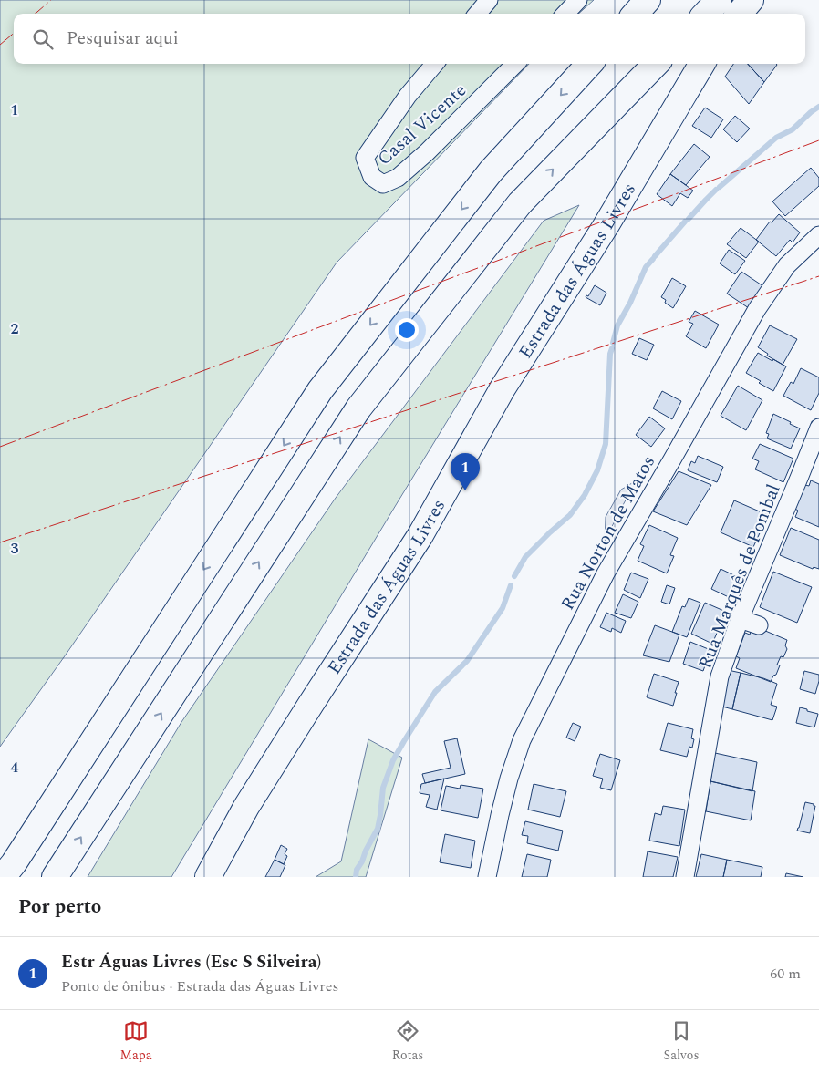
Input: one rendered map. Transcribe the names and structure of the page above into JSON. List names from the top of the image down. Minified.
{"streets":{"main road":["Estrada das Águas Livres"],"street":["Casal Vicente","Rua Norton de Matos","Rua Marquês de Pombal"]},"page":{"search":"Pesquisar aqui","pins":"1","heading":"Por perto","list":[{"mark":"1","name":"Estr Águas Livres (Esc S Silveira)","note":"Ponto de ônibus · Estrada das Águas Livres","value":"60 m"}],"nav":["Mapa","Rotas","Salvos"]},"grid":{"rows":["1","2","3","4"]}}
